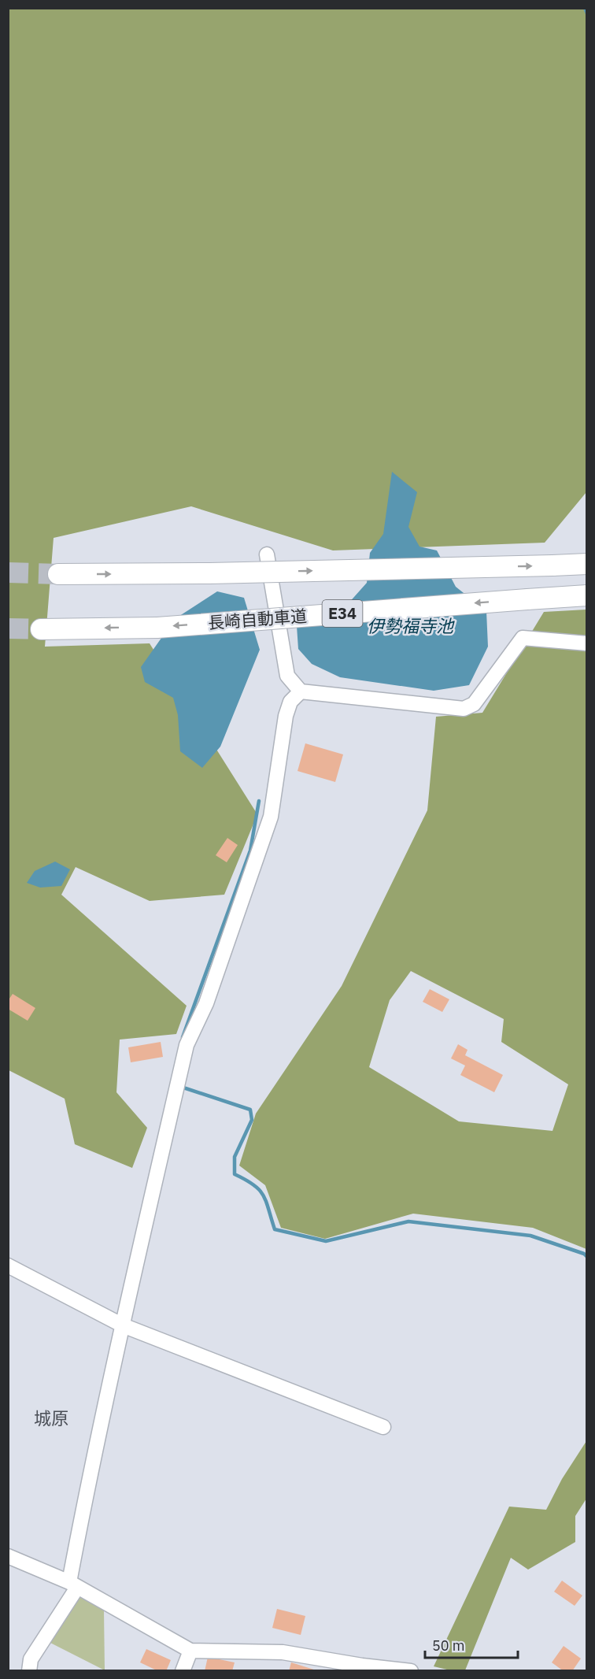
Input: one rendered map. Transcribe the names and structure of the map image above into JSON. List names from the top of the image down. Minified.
{"streets":{"highway":["E34","長崎自動車道"]},"districts":["城原"],"water":["伊勢福寺池"],"scale_bar":"50 m"}
